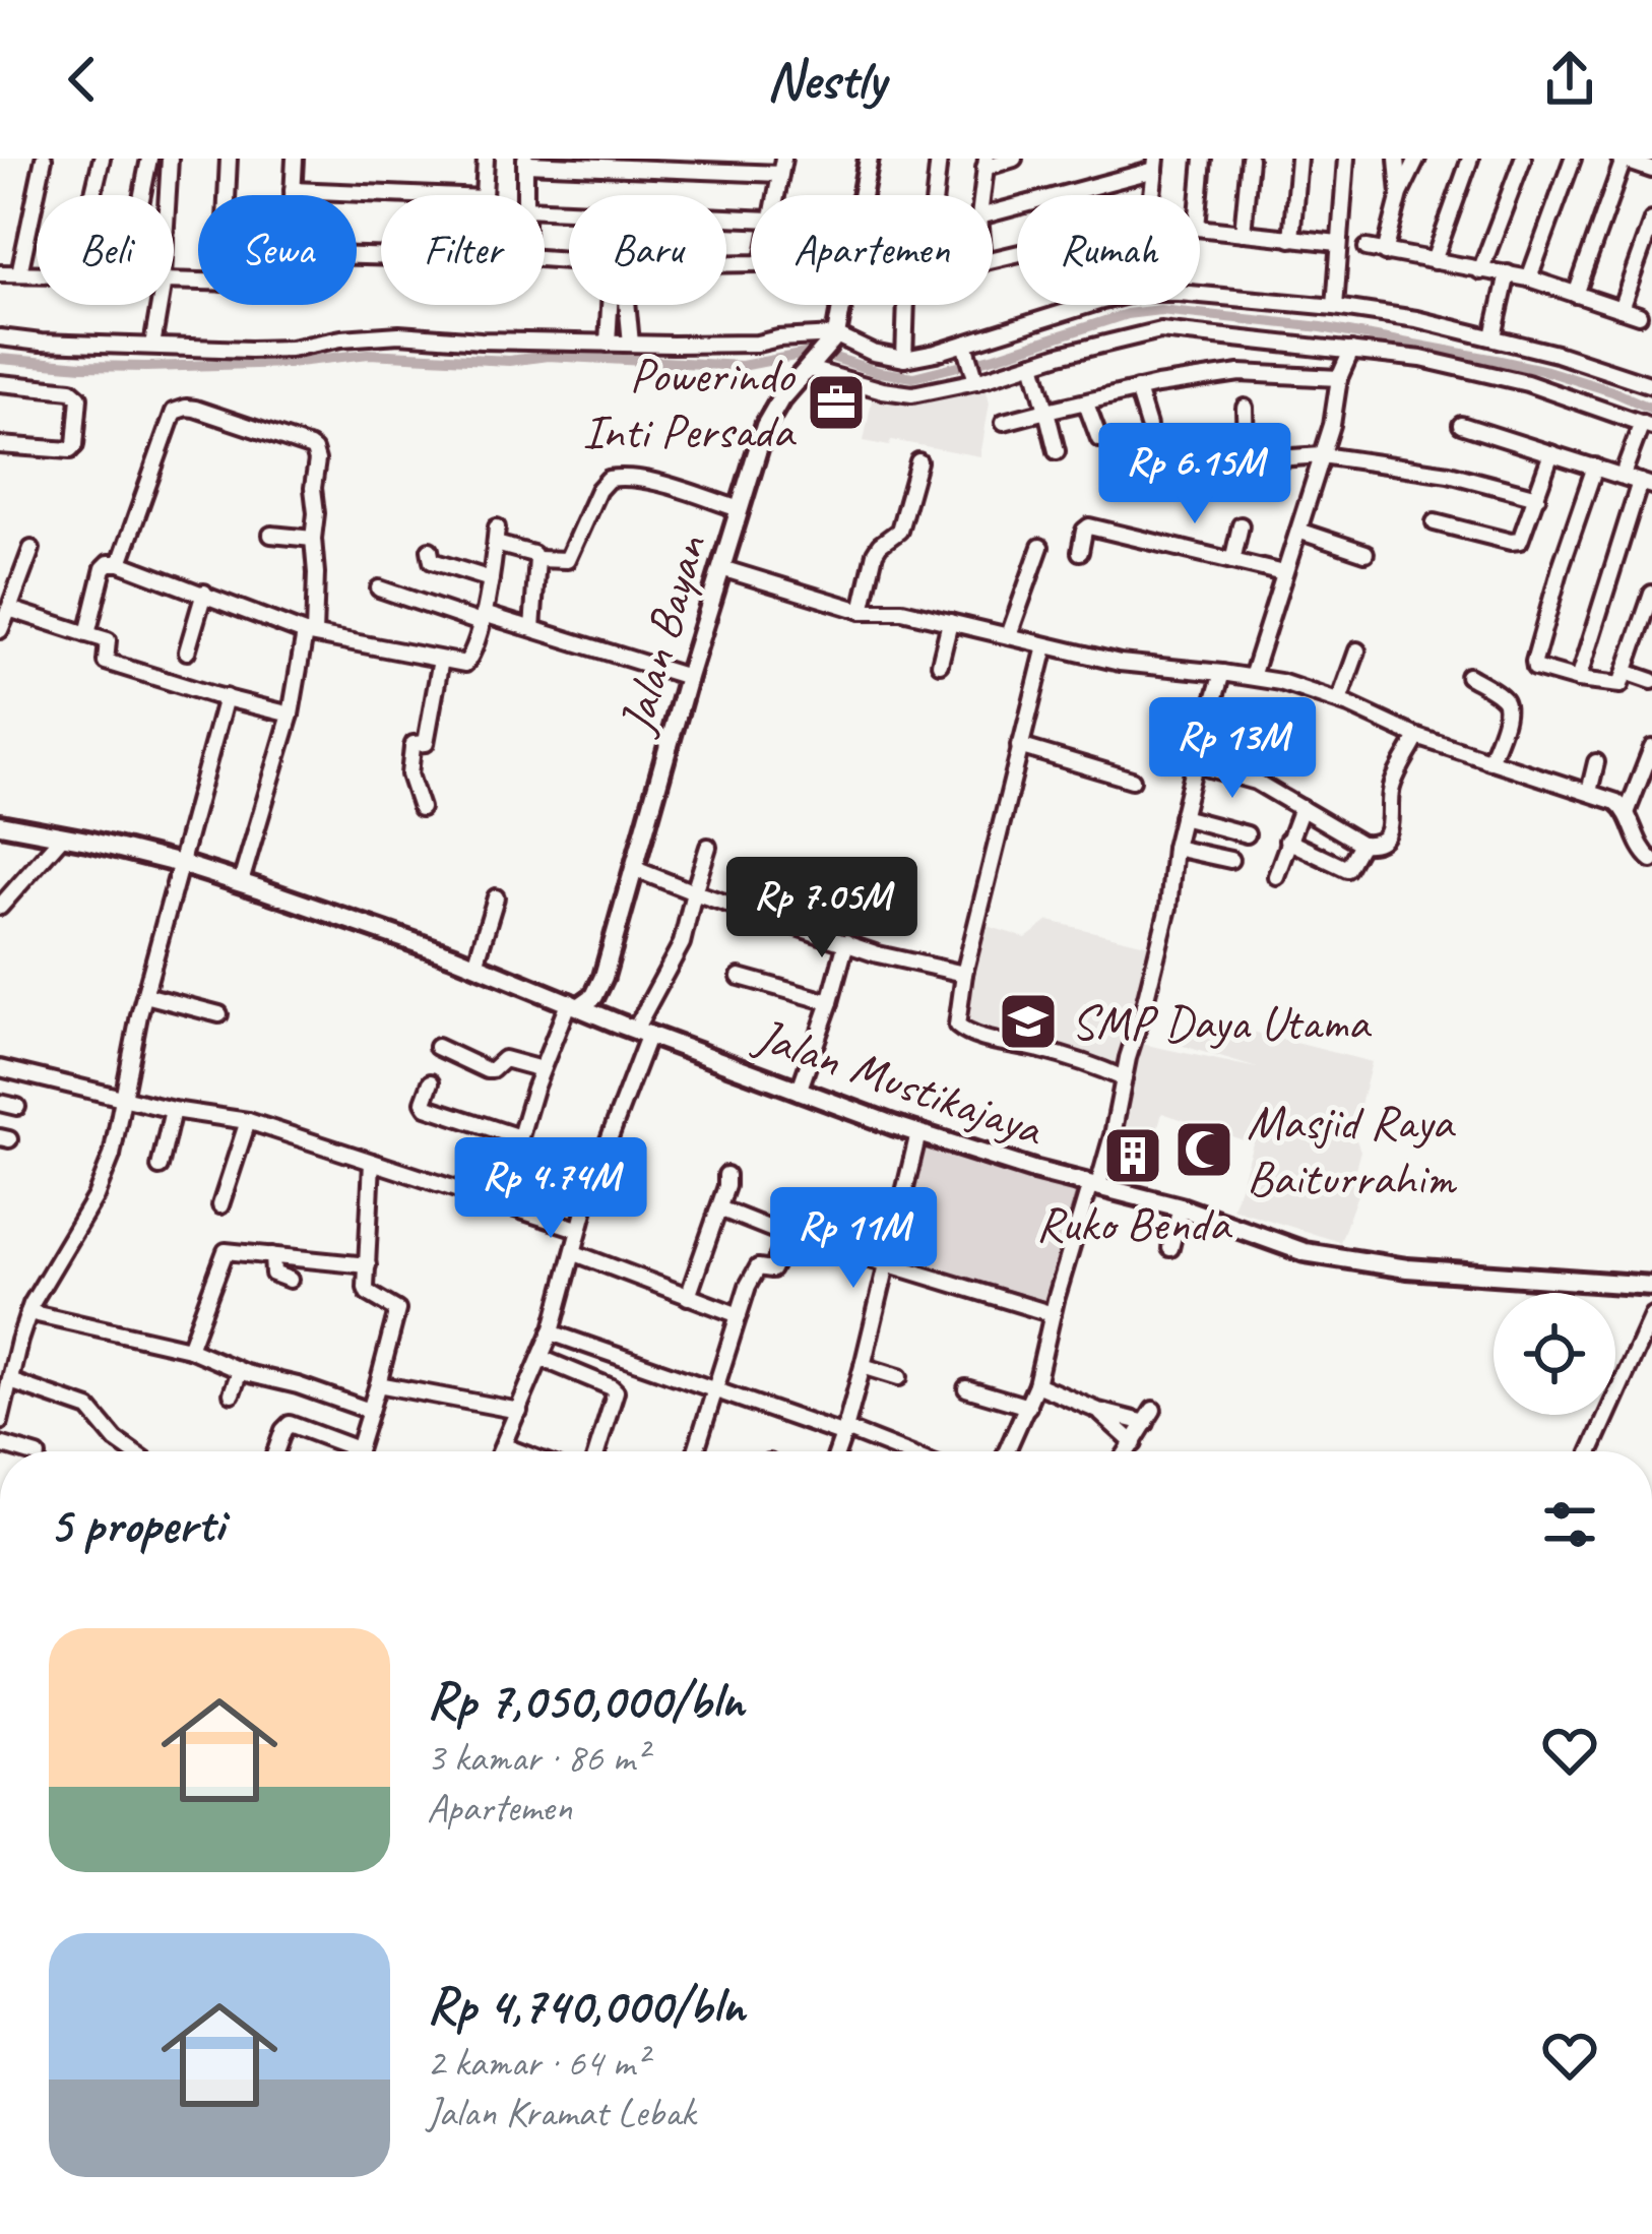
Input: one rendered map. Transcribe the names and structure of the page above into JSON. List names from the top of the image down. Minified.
{"streets":{"main road":["Jalan Bayan","Jalan Mustikajaya"]},"crossings":[["Jalan Bayan","Jalan Mustikajaya"]],"places":{"office":["Powerindo Inti Persada"],"school or university":["SMP Daya Utama"],"mosque":["Masjid Raya Baiturrahim"],"building":["Ruko Benda"]},"page":{"header":"Nestly","chip":["Beli","Sewa","Filter","Baru","Apartemen","Rumah"],"price":["Rp 6.15M","Rp 13M","Rp 7.05M","Rp 4.74M","Rp 11M"],"heading":"5 properti","list":[{"name":"Rp 7,050,000/bln","note":"3 kamar · 86 m² · Apartemen"},{"name":"Rp 4,740,000/bln","note":"2 kamar · 64 m² · Jalan Kramat Lebak"}]}}
